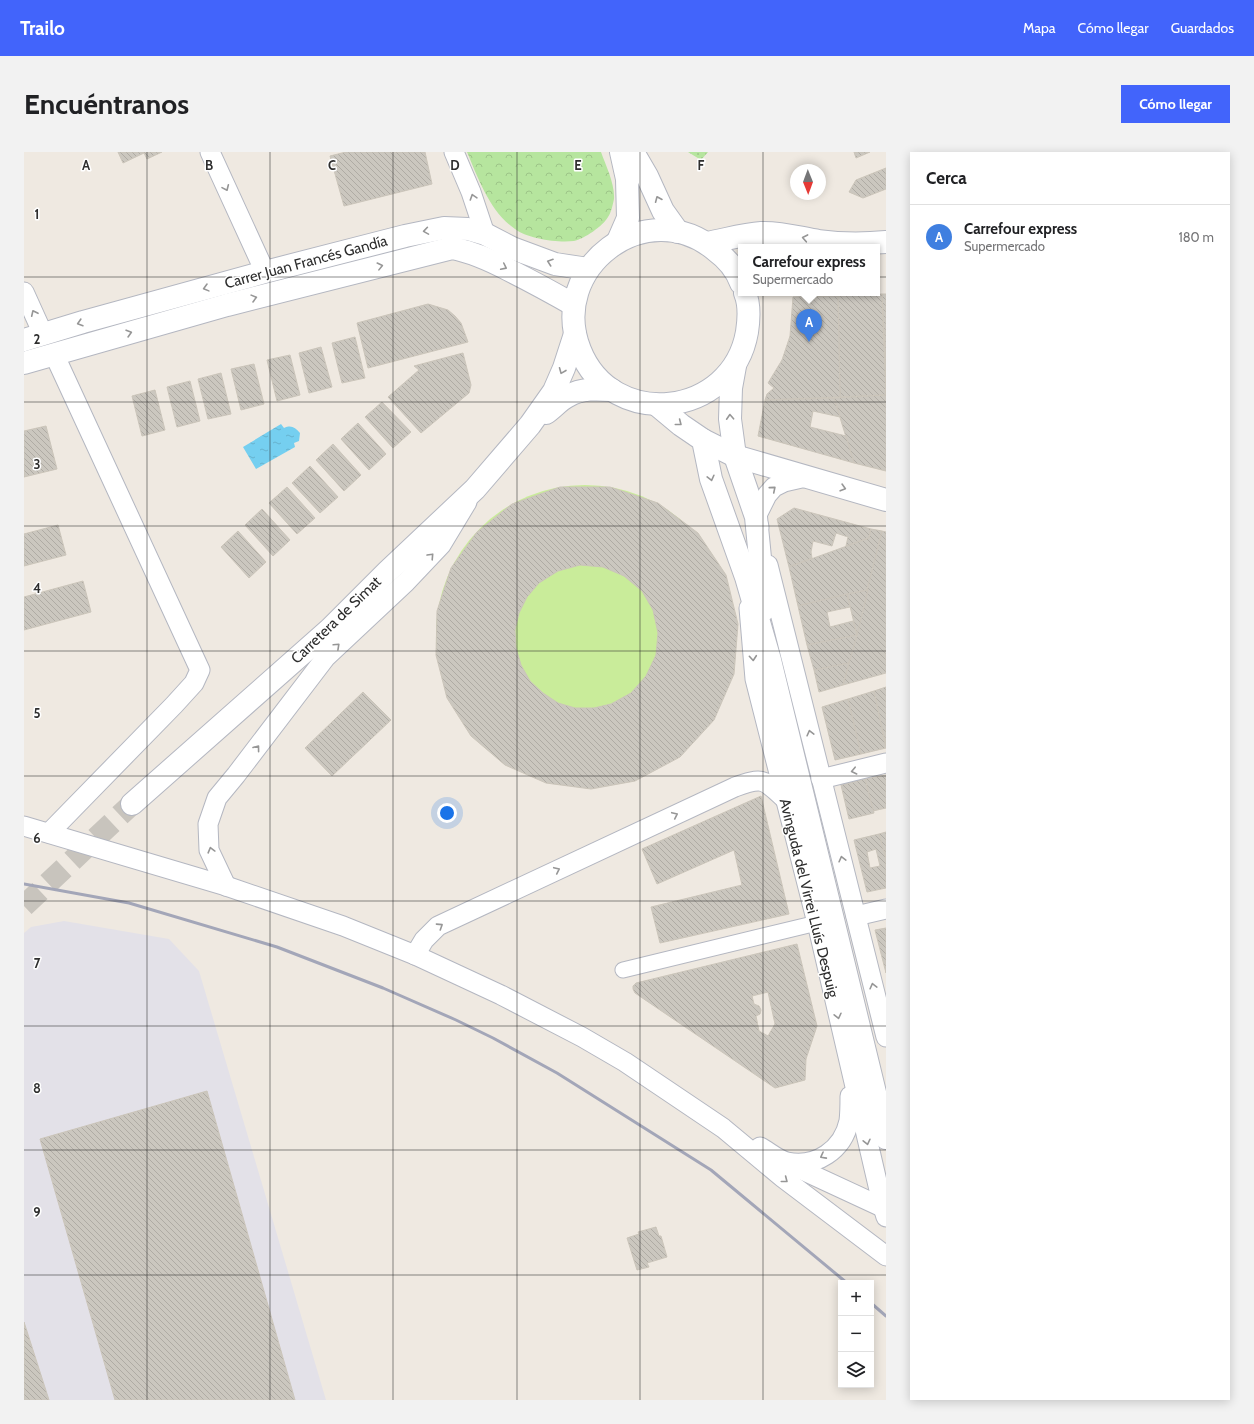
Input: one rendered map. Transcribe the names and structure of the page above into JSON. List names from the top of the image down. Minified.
{"streets":{"main road":["Carrer Juan Francés Gandía","Carretera de Simat","Avinguda del Virrei Lluís Despuig"]},"north":"bottom","page":{"header":"Trailo","nav":["Mapa","Cómo llegar","Guardados"],"buttons":"Cómo llegar","title":"Encuéntranos","heading":"Cerca","list":[{"mark":"A","name":"Carrefour express","note":"Supermercado","value":"180 m"}],"popup":["Carrefour express","Supermercado"],"pins":"A","map_buttons":["+","−"]},"grid":{"columns":["A","B","C","D","E","F"],"rows":["1","2","3","4","5","6","7","8","9"]}}
